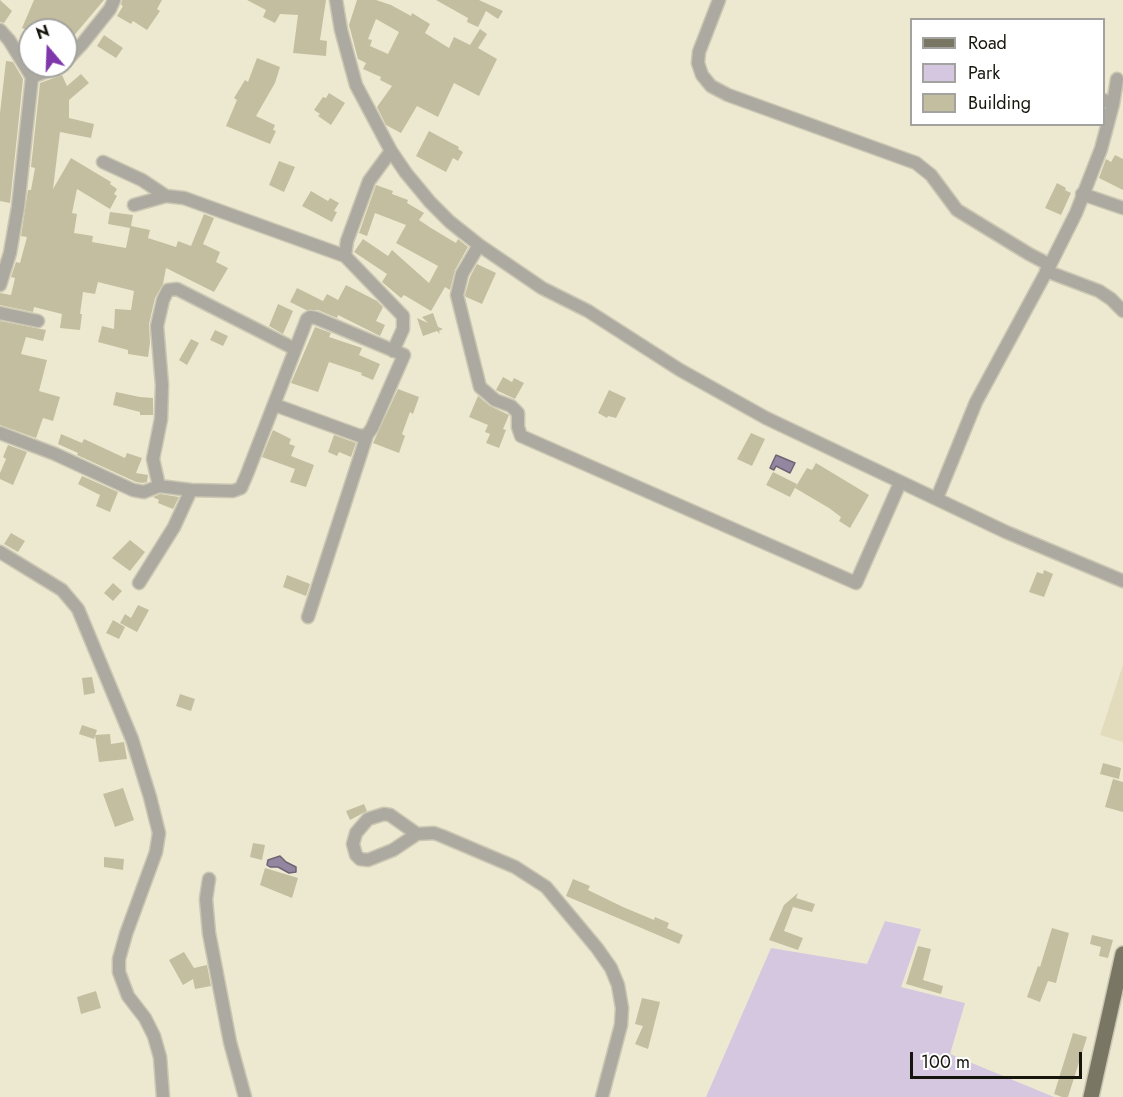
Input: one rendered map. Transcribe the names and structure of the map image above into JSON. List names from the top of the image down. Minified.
{"legend":["Road","Park","Building"],"scale_bar":"100 m","north":"top"}
